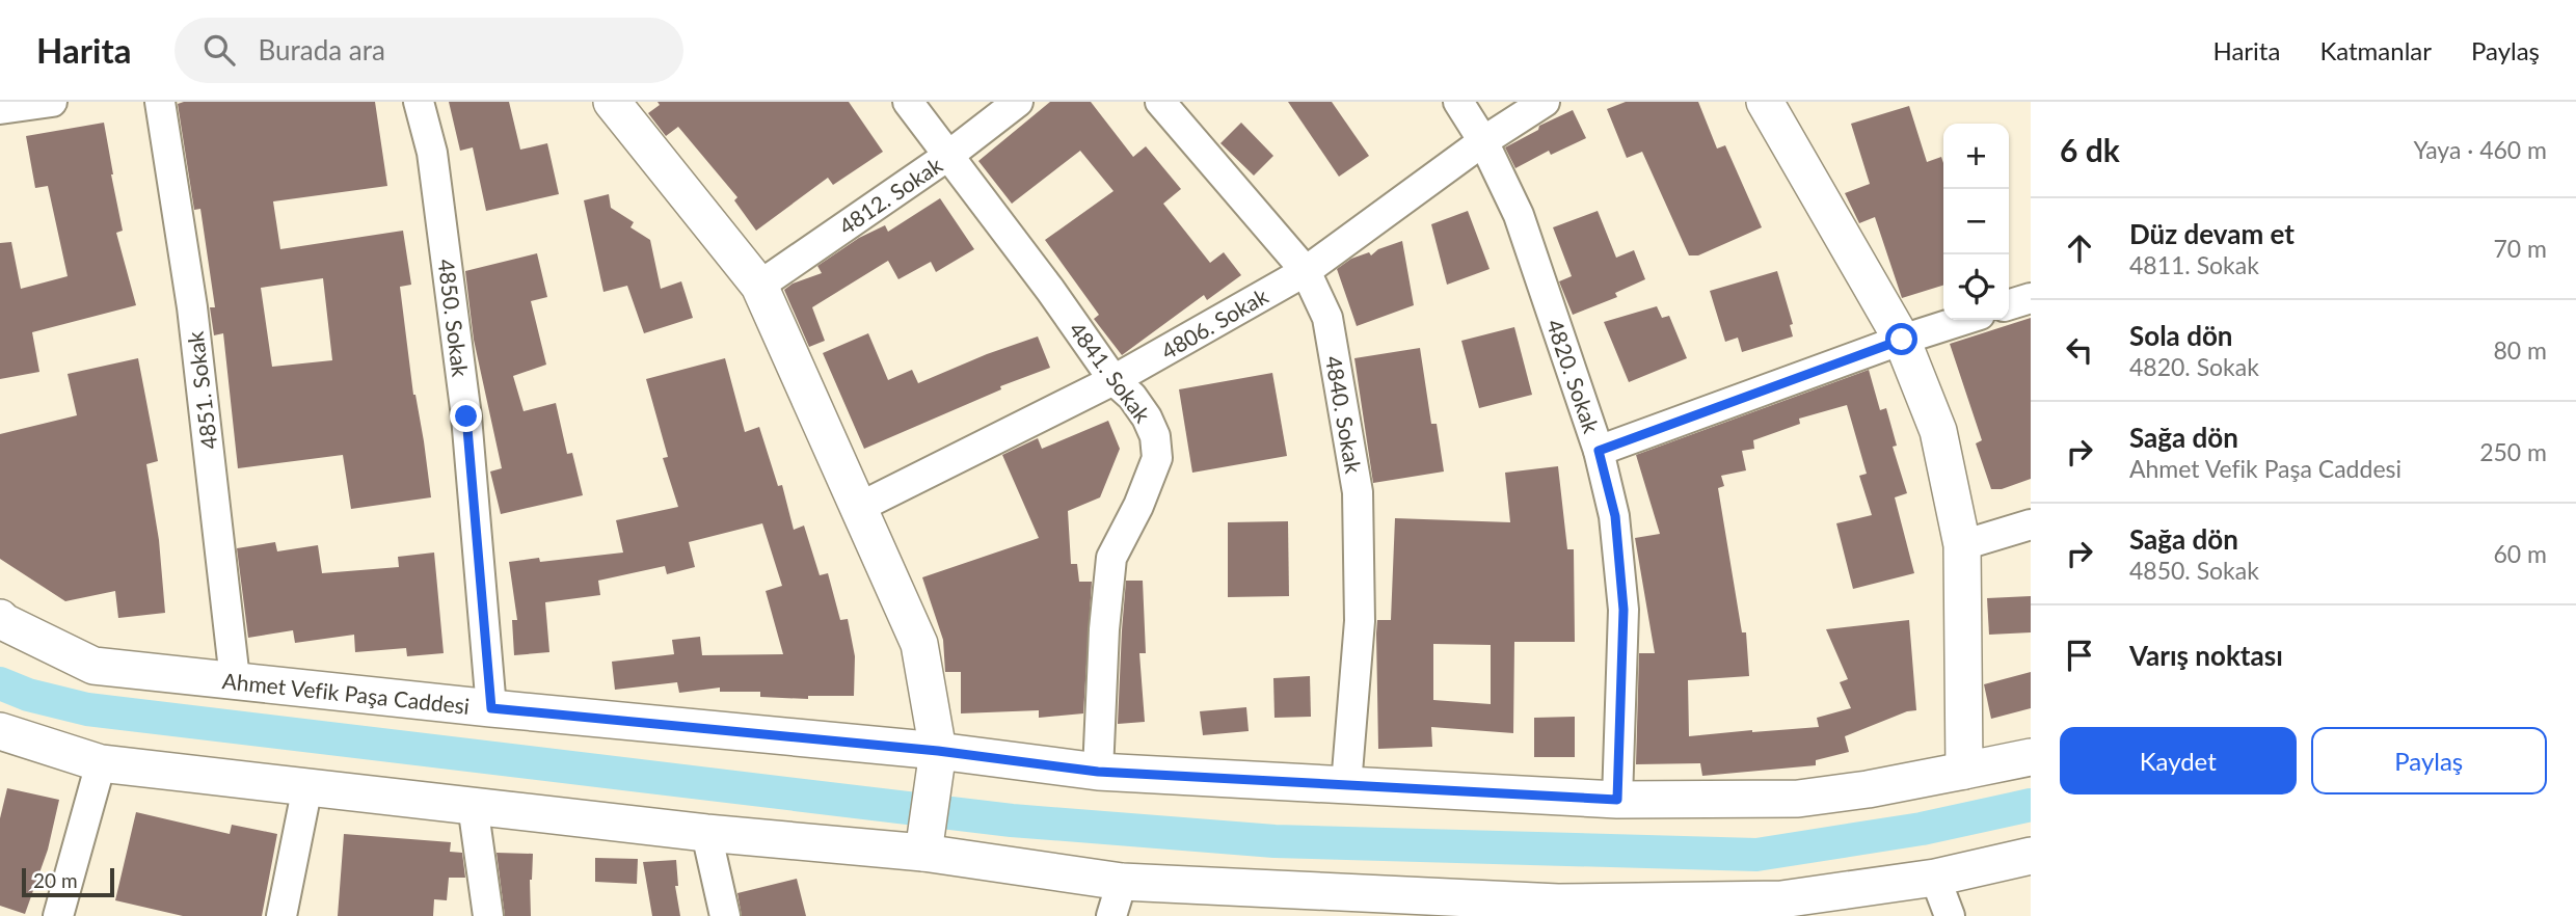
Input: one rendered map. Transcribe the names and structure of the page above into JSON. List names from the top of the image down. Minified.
{"streets":{"street":["4812. Sokak","4850. Sokak","4806. Sokak","4841. Sokak","4820. Sokak","4851. Sokak","4840. Sokak","Ahmet Vefik Paşa Caddesi"]},"crossings":[["4812. Sokak","4841. Sokak"],["4850. Sokak","Ahmet Vefik Paşa Caddesi"],["4806. Sokak","4841. Sokak"],["4806. Sokak","4820. Sokak"],["4806. Sokak","4840. Sokak"],["4841. Sokak","Ahmet Vefik Paşa Caddesi"],["4820. Sokak","Ahmet Vefik Paşa Caddesi"],["4851. Sokak","Ahmet Vefik Paşa Caddesi"],["4840. Sokak","Ahmet Vefik Paşa Caddesi"]],"scale_bar":"20 m","page":{"header":"Harita","search":"Burada ara","nav":["Harita","Katmanlar","Paylaş"],"heading":["6 dk","Yaya · 460 m"],"map_buttons":["+","−"],"list":[["Düz devam et","4811. Sokak","70 m"],["Sola dön","4820. Sokak","80 m"],["Sağa dön","Ahmet Vefik Paşa Caddesi","250 m"],["Sağa dön","4850. Sokak","60 m"],"Varış noktası"],"buttons":["Kaydet","Paylaş"],"scale":"20 m"}}
